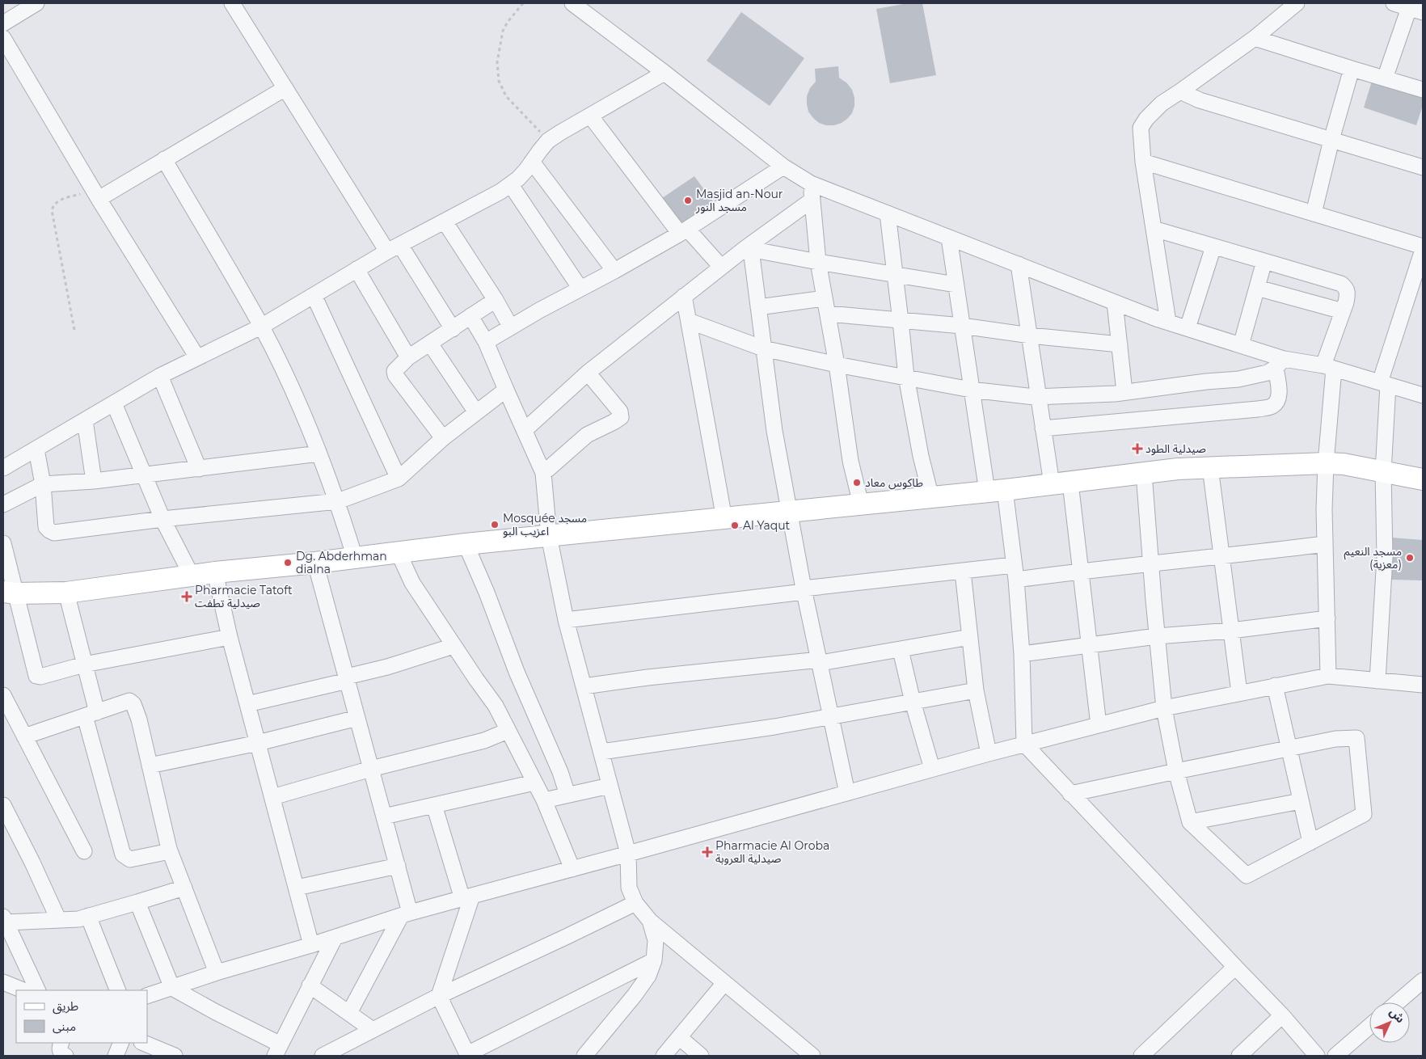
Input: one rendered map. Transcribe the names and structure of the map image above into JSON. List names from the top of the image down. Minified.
{"places":{"other":["Masjid an-Nour مسجد النور","طاكوس معاد","Mosquée مسجد اعزيب البو","Al Yaqut","مسجد النعيم (معزية)","Dg. Abderhman dialna"],"health":["صيدلية الطود","Pharmacie Tatoft صيدلية تطفت","Pharmacie Al Oroba صيدلية العروبة"]},"legend":["طريق","مبنى"],"north":"top right"}
